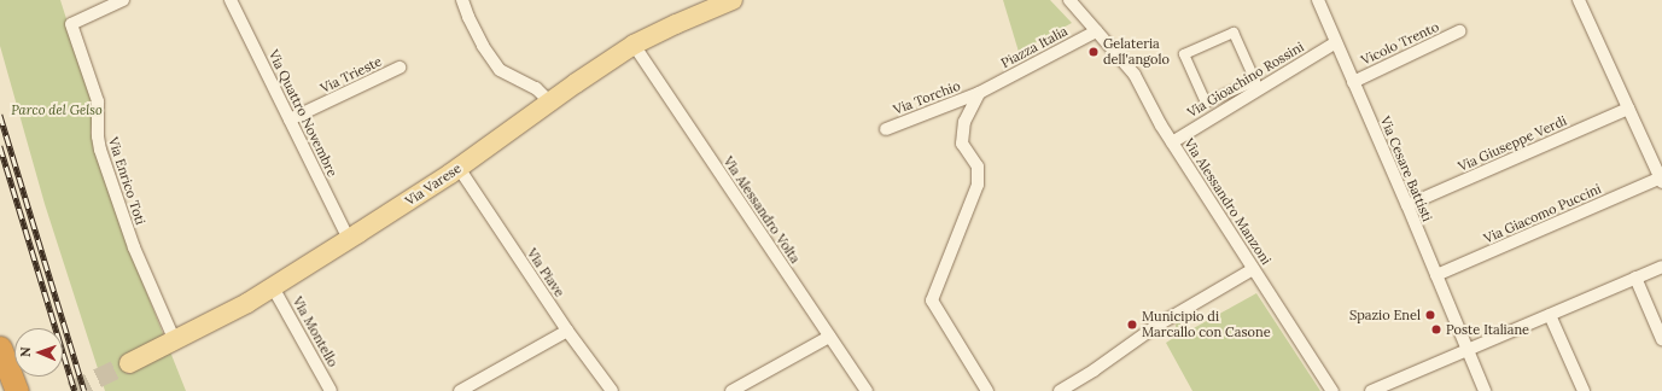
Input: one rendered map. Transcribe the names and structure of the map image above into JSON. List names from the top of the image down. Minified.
{"streets":{"main road":["Via Varese"],"street":["Vicolo Trento","Piazza Italia","Via Trieste","Via Gioachino Rossini","Via Torchio","Via Quattro Novembre","Via Giuseppe Verdi","Via Cesare Battisti","Via Enrico Toti","Via Alessandro Manzoni","Via Alessandro Volta","Via Giacomo Puccini","Via Piave","Via Montello"]},"crossings":[["Vicolo Trento","Via Cesare Battisti"],["Piazza Italia","Via Torchio"],["Piazza Italia","Via Alessandro Manzoni"],["Via Trieste","Via Quattro Novembre"],["Via Gioachino Rossini","Via Cesare Battisti"],["Via Gioachino Rossini","Via Alessandro Manzoni"],["Via Quattro Novembre","Via Varese"],["Via Giuseppe Verdi","Via Cesare Battisti"],["Via Cesare Battisti","Via Giacomo Puccini"],["Via Enrico Toti","Via Varese"],["Via Varese","Via Alessandro Volta"],["Via Varese","Via Piave"],["Via Varese","Via Montello"]],"parks":["Parco del Gelso"],"places":["Gelateria dell'angolo","Spazio Enel","Municipio di Marcallo con Casone","Poste Italiane"],"north":"left"}
